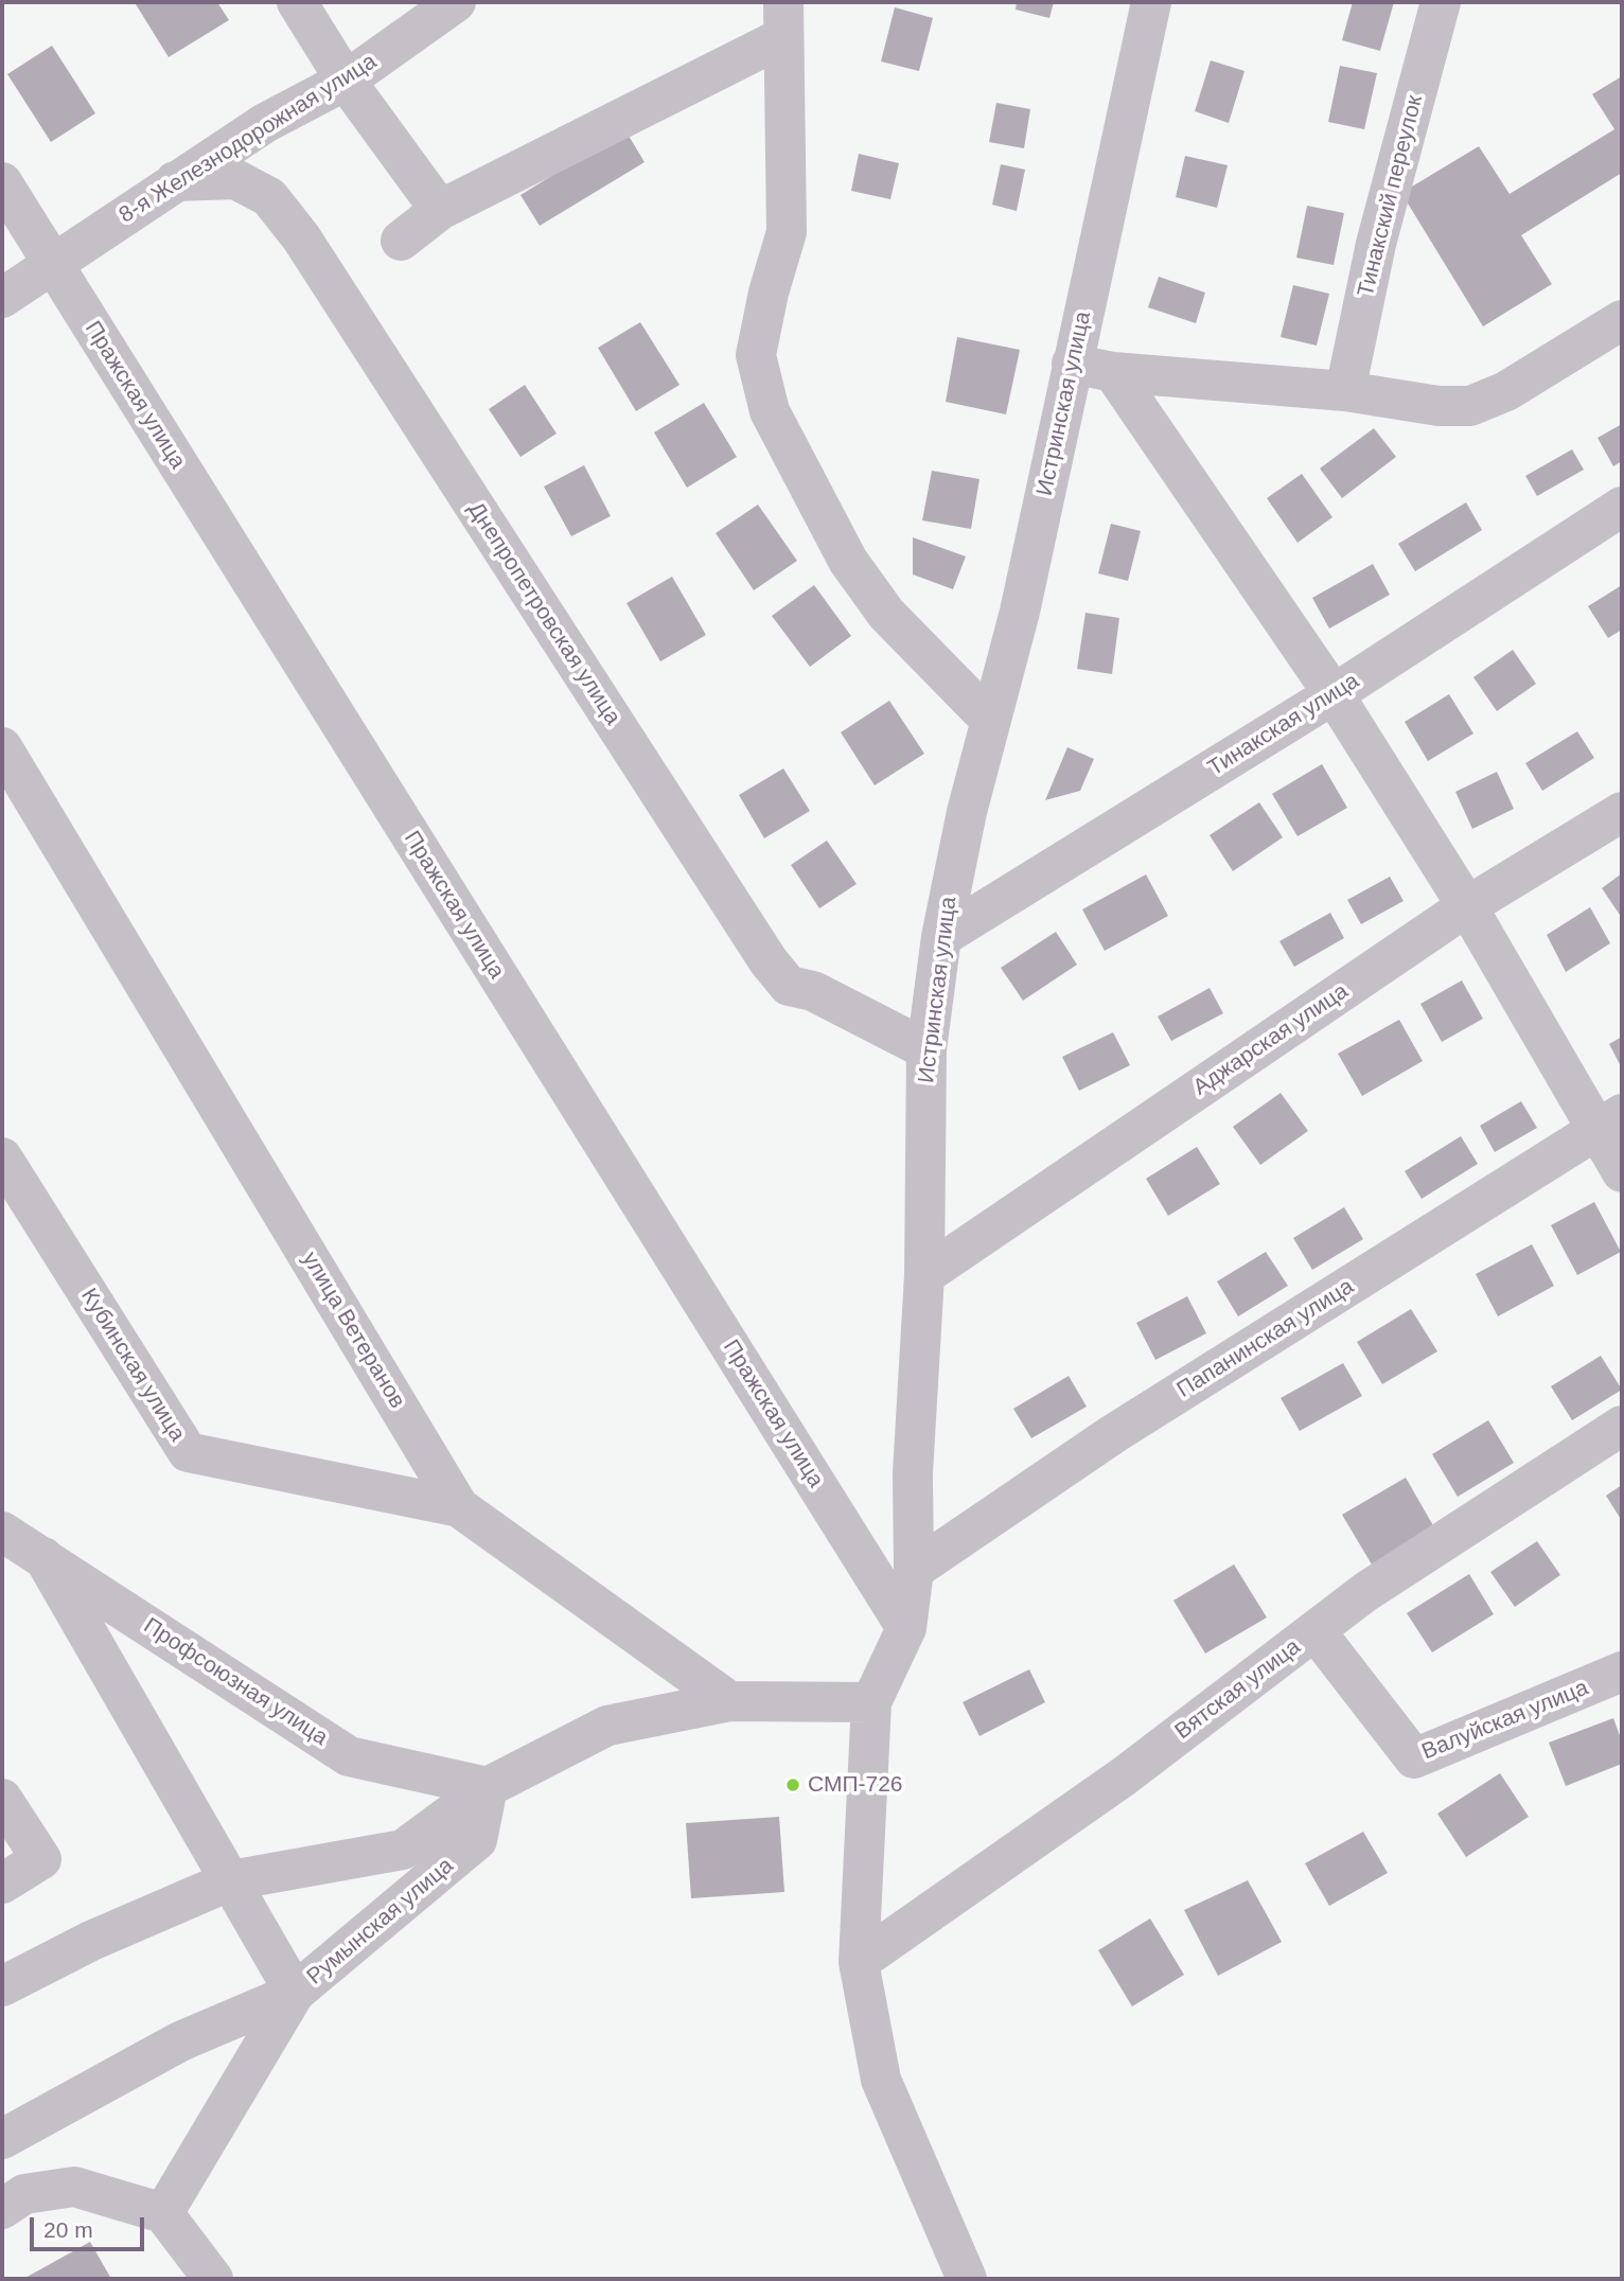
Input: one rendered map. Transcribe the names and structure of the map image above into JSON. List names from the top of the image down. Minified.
{"streets":{"street":["8-я Железнодорожная улица","Тинакский переулок","Пражская улица","Истринская улица","Днепропетровская улица","Тинакская улица","Аджарская улица","улица Ветеранов","Папанинская улица","Кубинская улица","Профсоюзная улица","Вятская улица","Валуйская улица","Румынская улица"]},"crossings":[["8-я Железнодорожная улица","Пражская улица"],["8-я Железнодорожная улица","Днепропетровская улица"],["Пражская улица","Истринская улица"],["Истринская улица","Днепропетровская улица"],["Истринская улица","Тинакская улица"],["Истринская улица","Аджарская улица"],["Истринская улица","Папанинская улица"],["Истринская улица","Вятская улица"],["улица Ветеранов","Кубинская улица"],["Профсоюзная улица","Румынская улица"],["Вятская улица","Валуйская улица"]],"places":["СМП-726"],"scale_bar":"20 m"}
